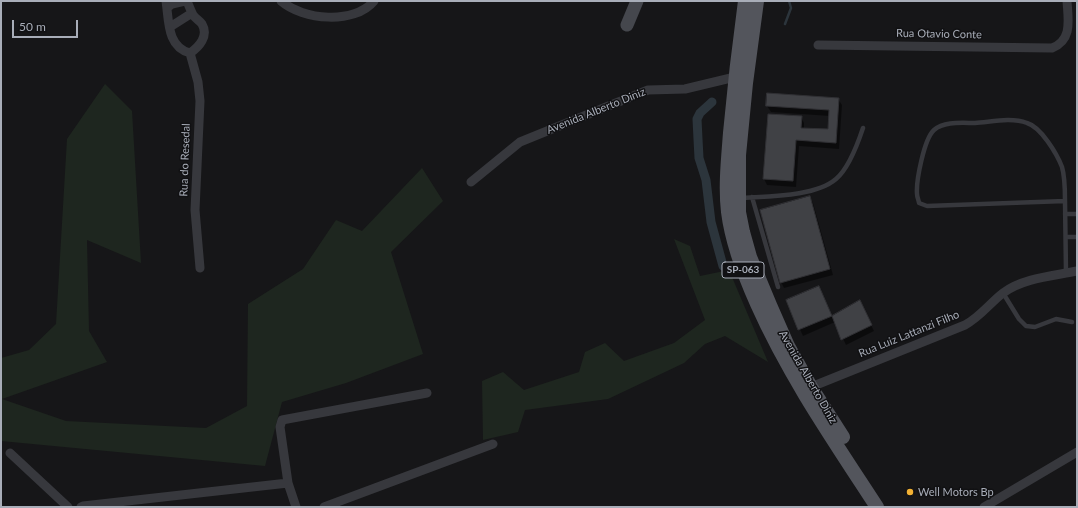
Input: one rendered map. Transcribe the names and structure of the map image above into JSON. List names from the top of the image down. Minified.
{"streets":{"main road":["Avenida Alberto Diniz","SP-063"],"street":["Rua Otavio Conte","Rua do Resedal","Rua Luiz Lattanzi Filho"]},"crossings":[["Avenida Alberto Diniz","Rua Luiz Lattanzi Filho"]],"places":["Well Motors Bp"],"scale_bar":"50 m"}
